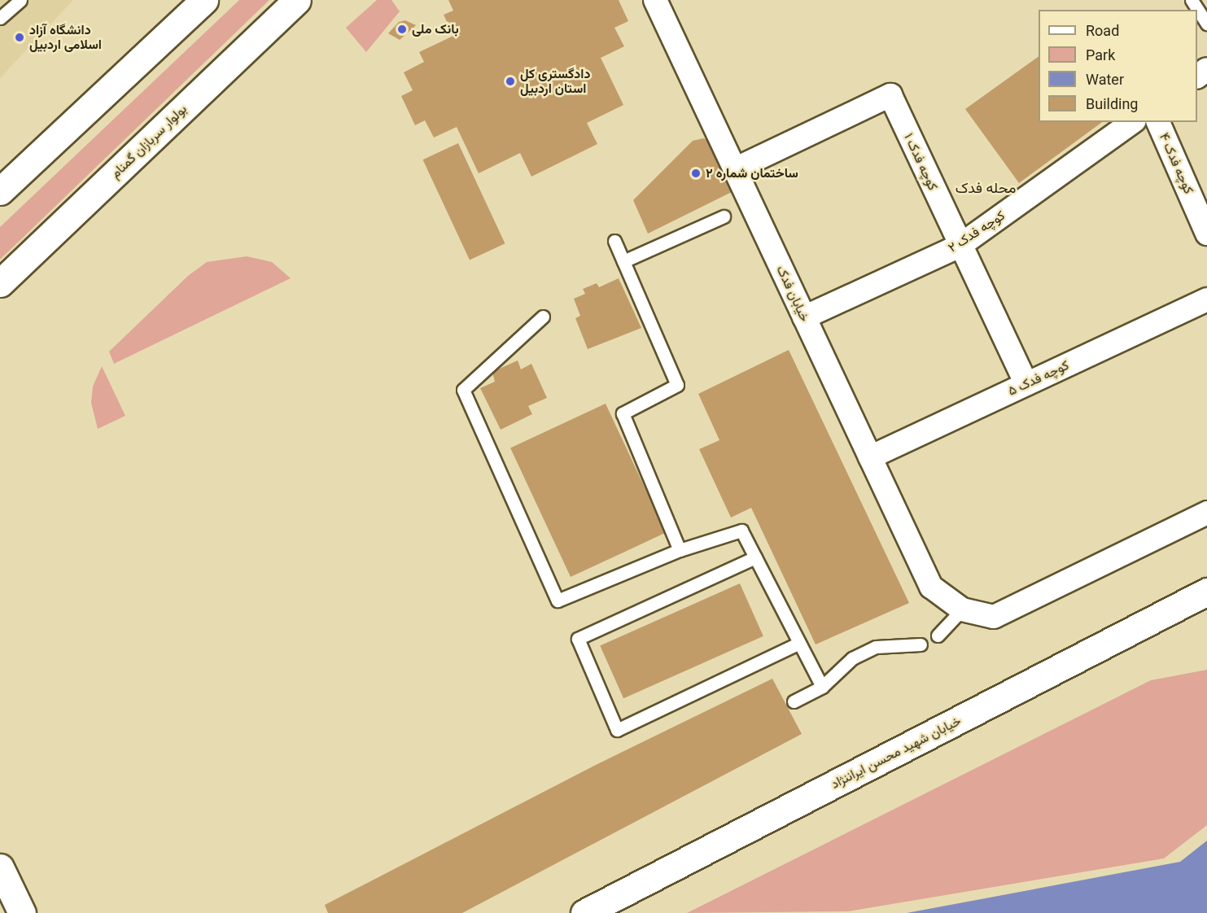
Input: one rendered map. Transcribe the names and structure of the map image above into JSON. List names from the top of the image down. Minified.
{"streets":{"main road":["بولوار سربازان گمنام","خیابان شهید محسن ایراننژاد"],"street":["کوچه فدک ۱","کوچه فدک ۴","کوچه فدک ۲","خیابان فدک","کوچه فدک ۵"]},"crossings":[["کوچه فدک ۱","کوچه فدک ۲"],["کوچه فدک ۱","خیابان فدک"],["کوچه فدک ۱","کوچه فدک ۵"],["کوچه فدک ۲","خیابان فدک"],["خیابان فدک","کوچه فدک ۵"]],"districts":["محله فدک"],"places":["بانک ملی","دانشگاه آزاد اسلامی اردبیل","دادگستری کل استان اردبیل","ساختمان شماره ۲"],"legend":["Road","Park","Water","Building"]}
